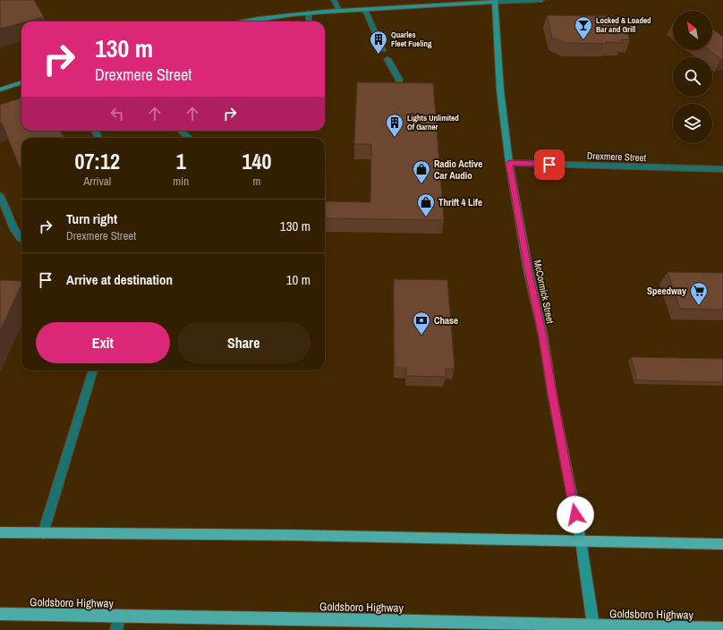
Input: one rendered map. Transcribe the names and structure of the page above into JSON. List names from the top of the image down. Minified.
{"streets":{"main road":["Goldsboro Highway"],"street":["Drexmere Street","McCormick Street"]},"crossings":[["Drexmere Street","McCormick Street"],["McCormick Street","Goldsboro Highway"]],"places":{"bar":["Locked & Loaded Bar and Grill"],"building":["Quarles Fleet Fueling","Lights Unlimited Of Garner"],"shop":["Radio Active Car Audio","Thrift 4 Life"],"supermarket":["Speedway"],"bank":["Chase"]},"north":"top left","page":{"turn":["130 m","Drexmere Street"],"eta":["07:12","Arrival","1","min","140","m"],"list":[{"name":"Turn right","note":"Drexmere Street","value":"130 m"},{"name":"Arrive at destination","value":"10 m"}],"buttons":["Exit","Share"]}}
